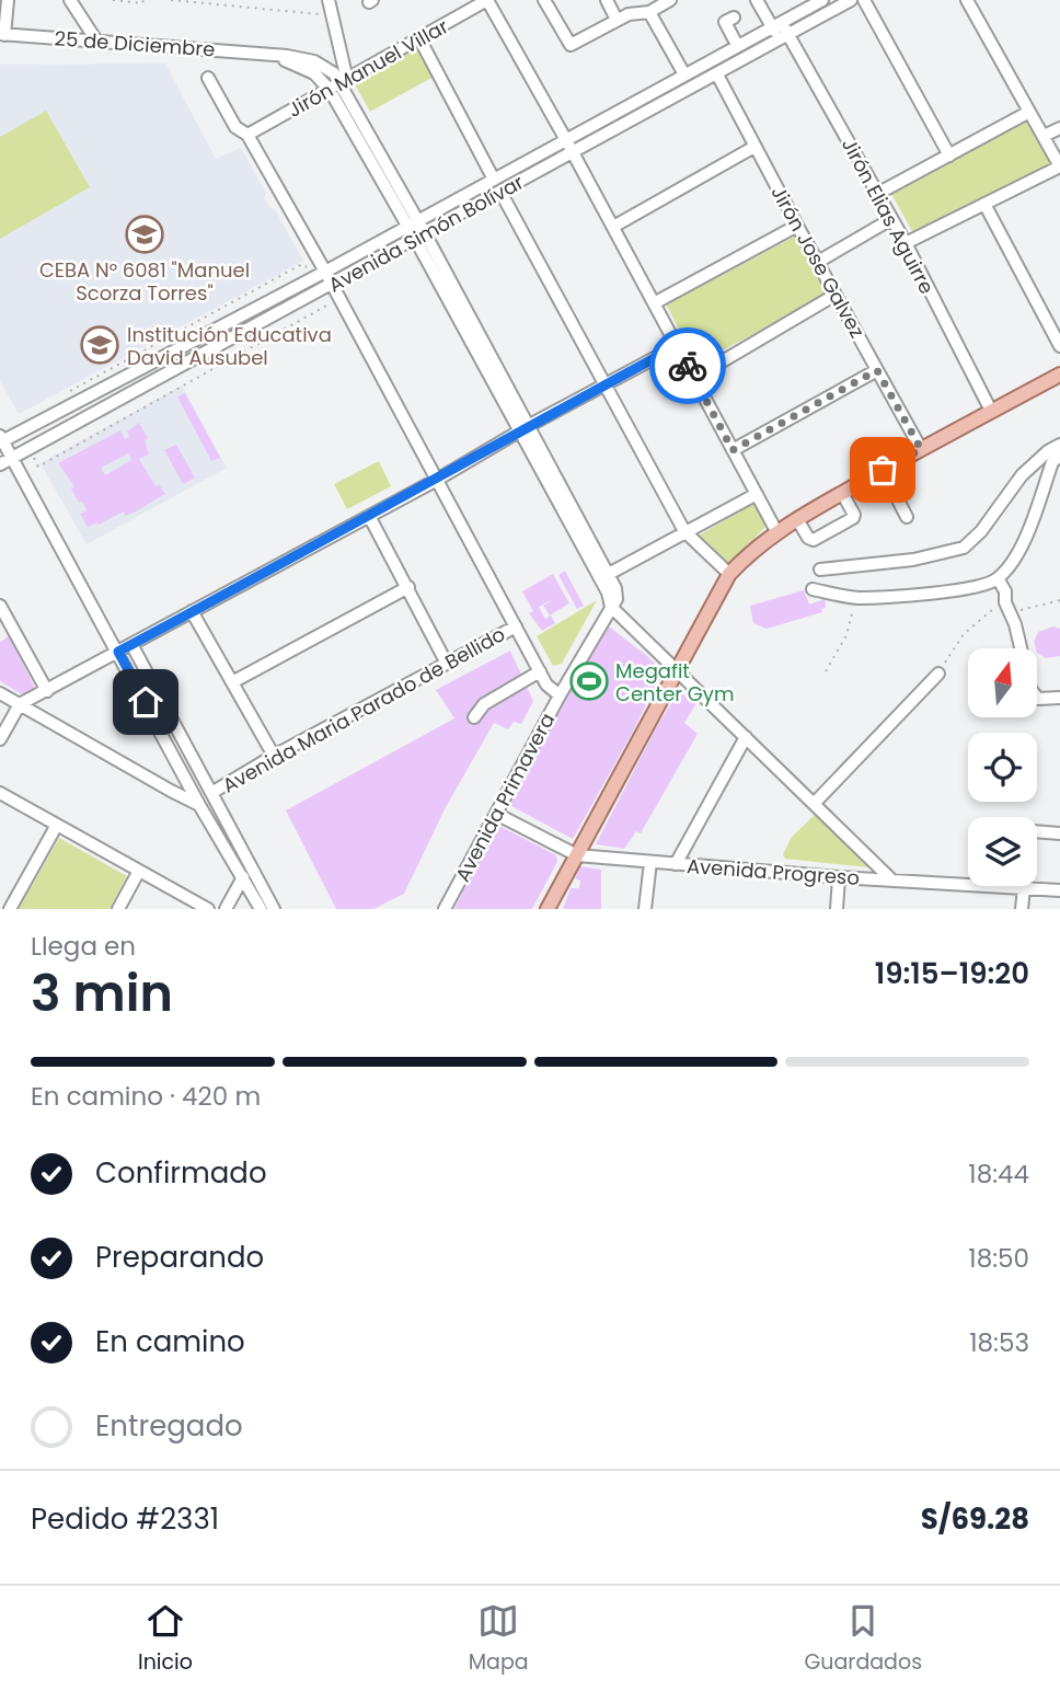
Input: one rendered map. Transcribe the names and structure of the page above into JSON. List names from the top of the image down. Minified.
{"streets":{"street":["25 de Diciembre","Jirón Manuel Villar","Jirón Elias Aguirre","Avenida Simón Bolívar","Jirón Jose Galvez","Avenida Maria Parado de Bellido","Avenida Primavera","Avenida Progreso"]},"crossings":[["25 de Diciembre","Jirón Manuel Villar"],["Jirón Elias Aguirre","Avenida Simón Bolívar"],["Avenida Simón Bolívar","Jirón Jose Galvez"],["Avenida Primavera","Avenida Progreso"]],"places":{"school or university":["CEBA N° 6081 \"Manuel Scorza Torres\"","Institución Educativa David Ausubel"],"sports":["Megafit Center Gym"]},"north":"top","page":{"heading":["3 min","Llega en","19:15–19:20"],"panel":["Pedido #2331","S/69.28"],"bar":"En camino · 420 m","list":[["Confirmado","18:44"],["Preparando","18:50"],["En camino","18:53"],"Entregado"],"tabs":["Inicio","Mapa","Guardados"]}}
